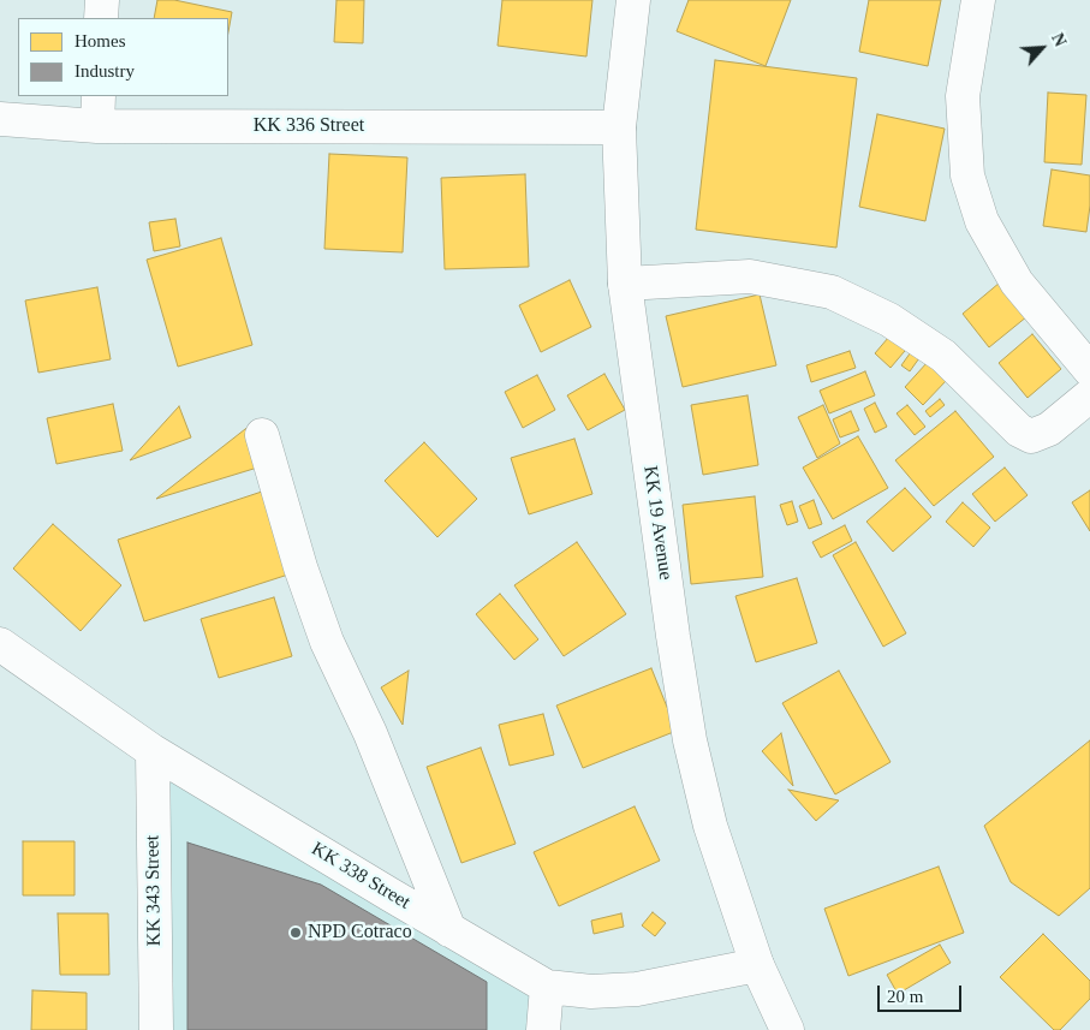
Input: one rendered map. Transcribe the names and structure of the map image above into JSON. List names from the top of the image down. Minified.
{"streets":{"street":["KK 336 Street","KK 19 Avenue","KK 338 Street","KK 343 Street"]},"crossings":[["KK 336 Street","KK 19 Avenue"],["KK 19 Avenue","KK 338 Street"],["KK 338 Street","KK 343 Street"]],"places":["NPD Cotraco"],"legend":["Homes","Industry"],"scale_bar":"20 m","north":"top right"}
